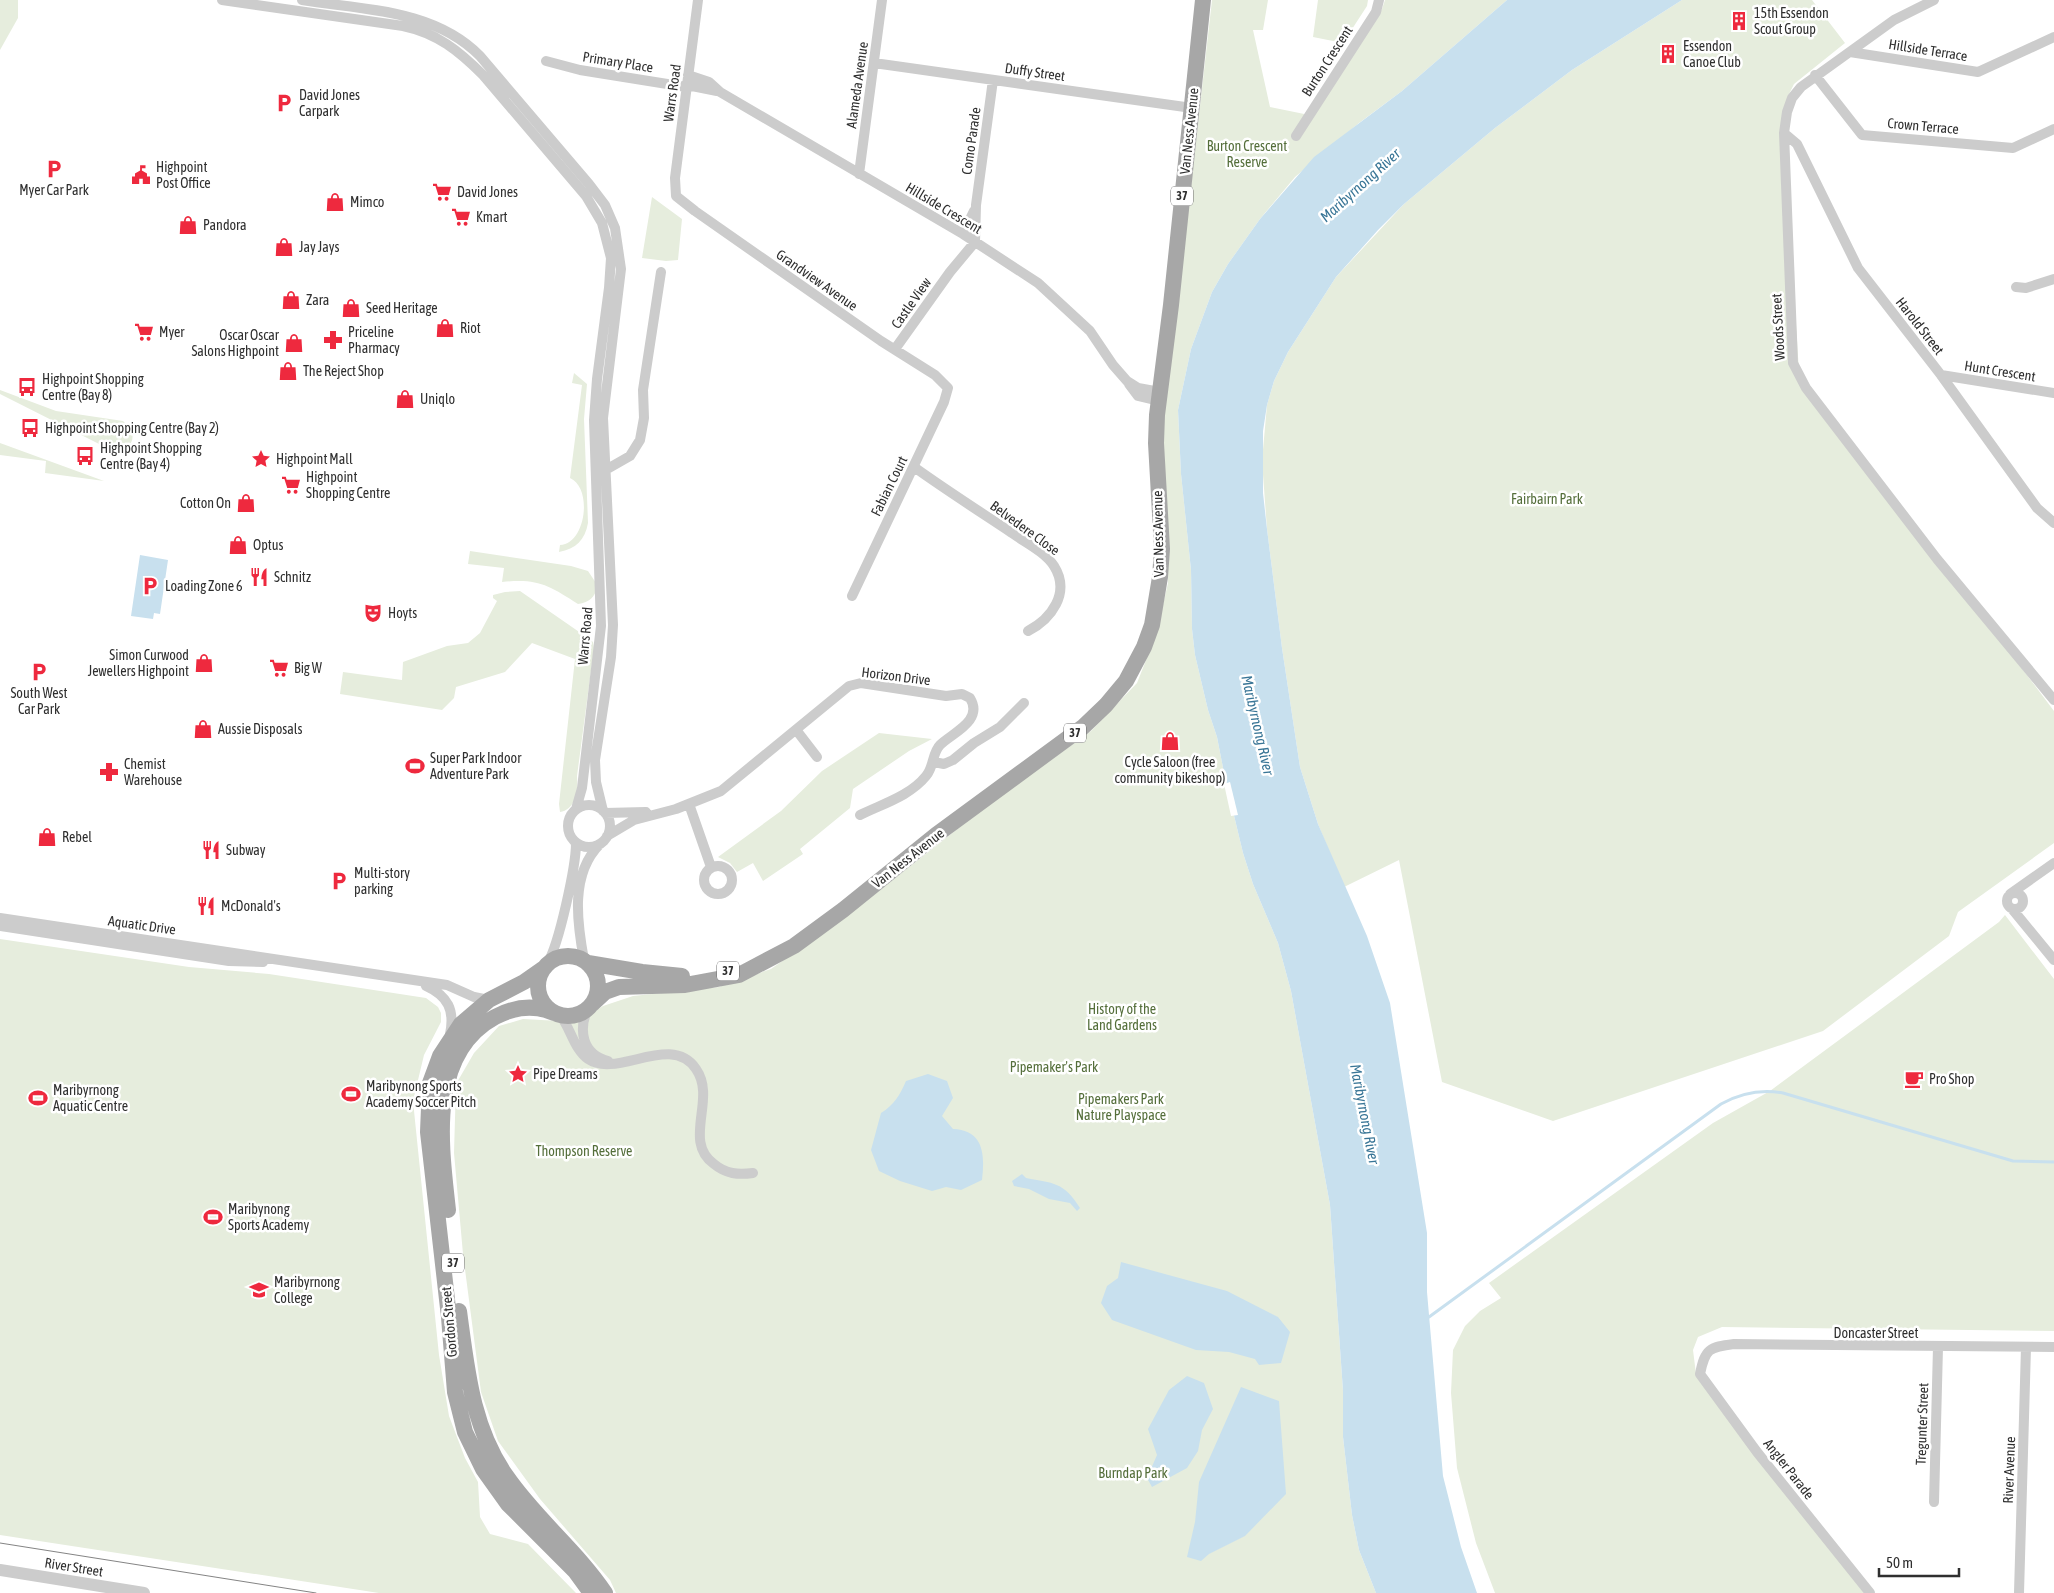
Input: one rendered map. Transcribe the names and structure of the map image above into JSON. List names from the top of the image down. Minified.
{"streets":{"main road":["Van Ness Avenue","37","Gordon Street"],"street":["Hillside Terrace","Burton Crescent","Primary Place","Duffy Street","Alameda Avenue","Warrs Road","Crown Terrace","Como Parade","Hillside Crescent","Grandview Avenue","Castle View","Harold Street","Woods Street","Hunt Crescent","Fabian Court","Belvedere Close","Horizon Drive","Aquatic Drive","Doncaster Street","Tregunter Street","Angler Parade","River Avenue","River Street"]},"crossings":[["Hillside Terrace","Woods Street"],["Primary Place","Warrs Road"],["Primary Place","Hillside Crescent"],["Duffy Street","Alameda Avenue"],["Duffy Street","Van Ness Avenue"],["Duffy Street","Como Parade"],["Alameda Avenue","Hillside Crescent"],["Warrs Road","Hillside Crescent"],["Warrs Road","Grandview Avenue"],["Warrs Road","Horizon Drive"],["Crown Terrace","Woods Street"],["Van Ness Avenue","37"],["Van Ness Avenue","Hillside Crescent"],["Van Ness Avenue","Gordon Street"],["Como Parade","Hillside Crescent"],["Como Parade","Castle View"],["37","Gordon Street"],["Hillside Crescent","Castle View"],["Grandview Avenue","Castle View"],["Grandview Avenue","Fabian Court"],["Harold Street","Woods Street"],["Harold Street","Hunt Crescent"],["Fabian Court","Belvedere Close"],["Aquatic Drive","Gordon Street"],["Doncaster Street","Tregunter Street"],["Doncaster Street","Angler Parade"],["Doncaster Street","River Avenue"]],"water":["Maribyrnong River"],"parks":["Burton Crescent Reserve","Fairbairn Park","History of the Land Gardens","Pipemaker's Park","Pipemakers Park Nature Playspace","Thompson Reserve","Burndap Park"],"places":{"building":["15th Essendon Scout Group","Essendon Canoe Club"],"parking":["David Jones Carpark","Myer Car Park","Loading Zone 6","South West Car Park","Multi-story parking"],"public building":["Highpoint Post Office"],"supermarket":["David Jones","Kmart","Myer","Highpoint Shopping Centre","Big W"],"shop":["Mimco","Pandora","Jay Jays","Zara","Seed Heritage","Riot","Oscar Oscar Salons Highpoint","The Reject Shop","Uniqlo","Cotton On","Optus","Simon Curwood Jewellers Highpoint","Aussie Disposals","Cycle Saloon (free community bikeshop)","Rebel"],"pharmacy":["Priceline Pharmacy","Chemist Warehouse"],"bus stop":["Highpoint Shopping Centre (Bay 8)","Highpoint Shopping Centre (Bay 2)","Highpoint Shopping Centre (Bay 4)"],"place":["Highpoint Mall","Pipe Dreams"],"restaurant":["Schnitz","Subway","McDonald's"],"theatre":["Hoyts"],"sports":["Super Park Indoor Adventure Park","Maribynong Sports Academy Soccer Pitch","Maribyrnong Aquatic Centre","Maribynong Sports Academy"],"cafe":["Pro Shop"],"school or university":["Maribyrnong College"]},"scale_bar":"50 m"}
